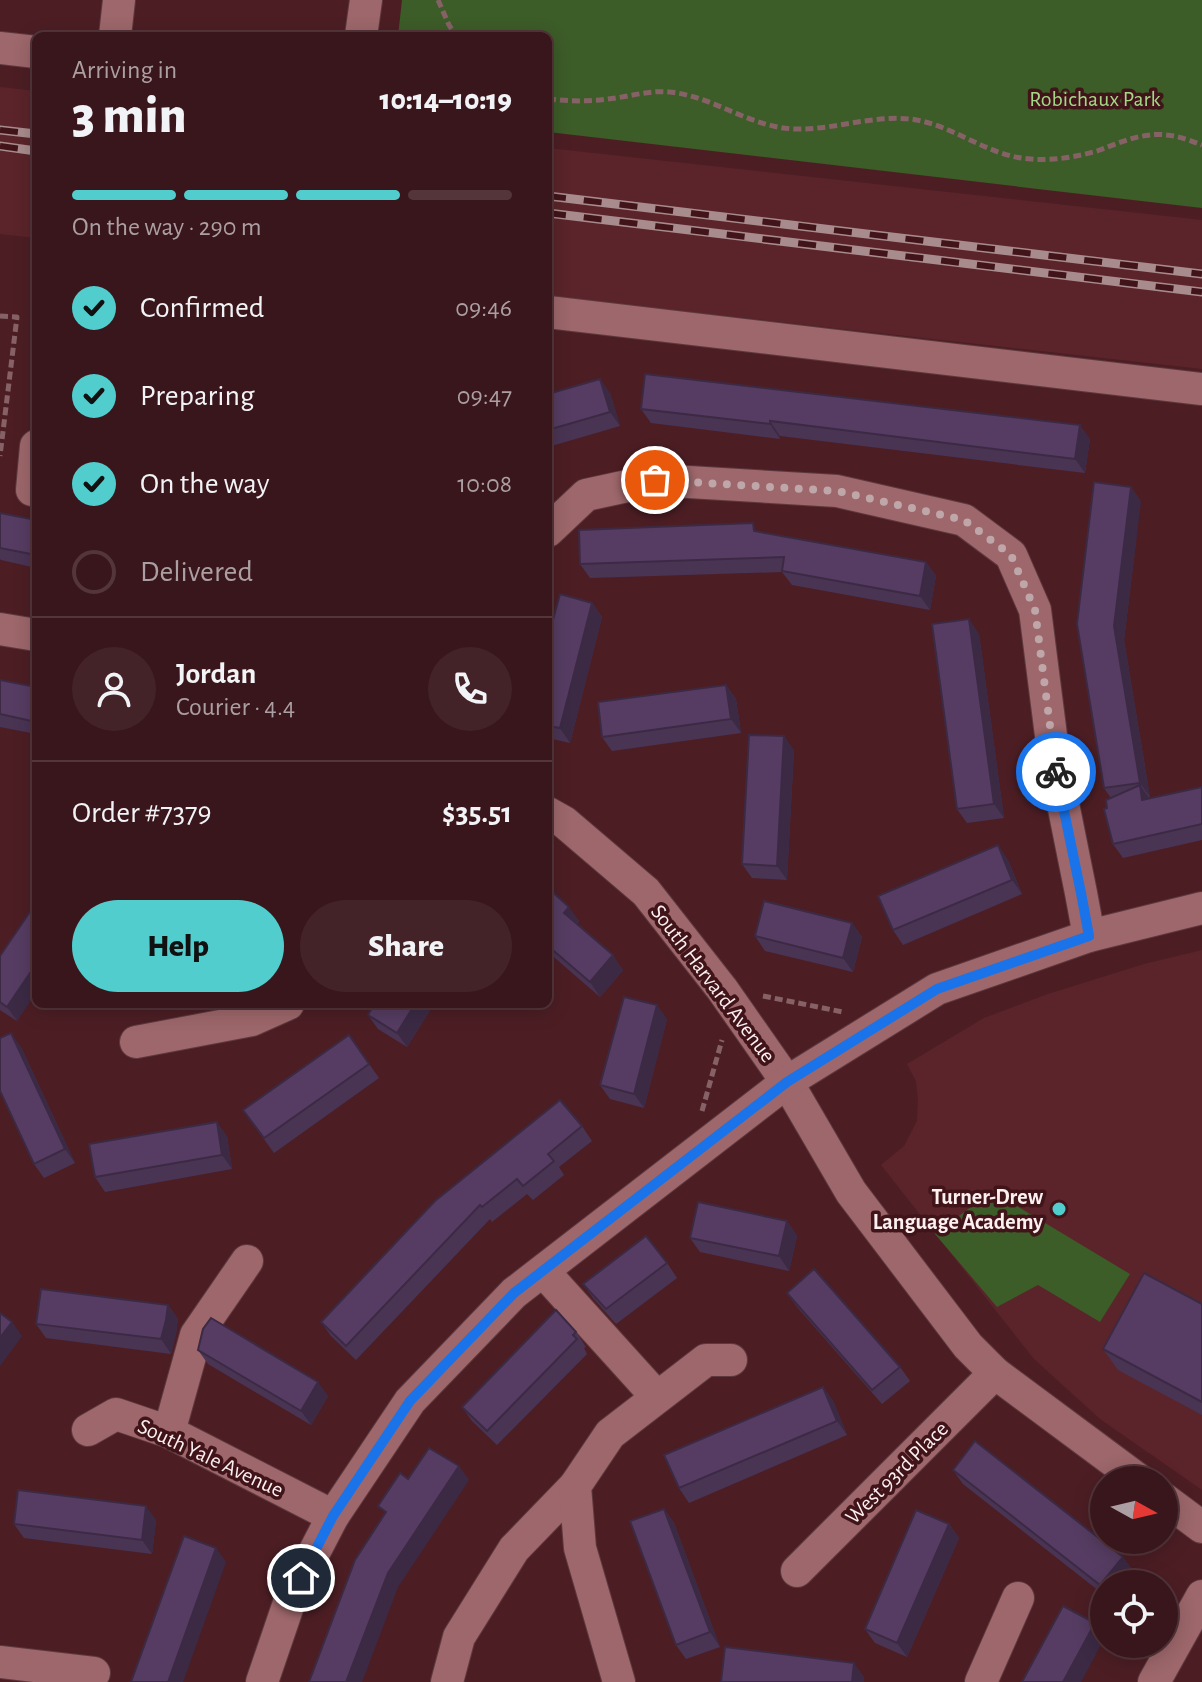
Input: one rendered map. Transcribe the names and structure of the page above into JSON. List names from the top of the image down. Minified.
{"streets":{"street":["South Harvard Avenue","South Yale Avenue","West 93rd Place"]},"parks":["Robichaux Park"],"places":["Turner-Drew Language Academy"],"north":"right","page":{"heading":["3 min","Arriving in","10:14–10:19"],"panel":["Jordan","Courier · 4.4","Order #7379","$35.51"],"bar":"On the way · 290 m","list":[["Confirmed","09:46"],["Preparing","09:47"],["On the way","10:08"],"Delivered"],"buttons":["Help","Share"]}}
